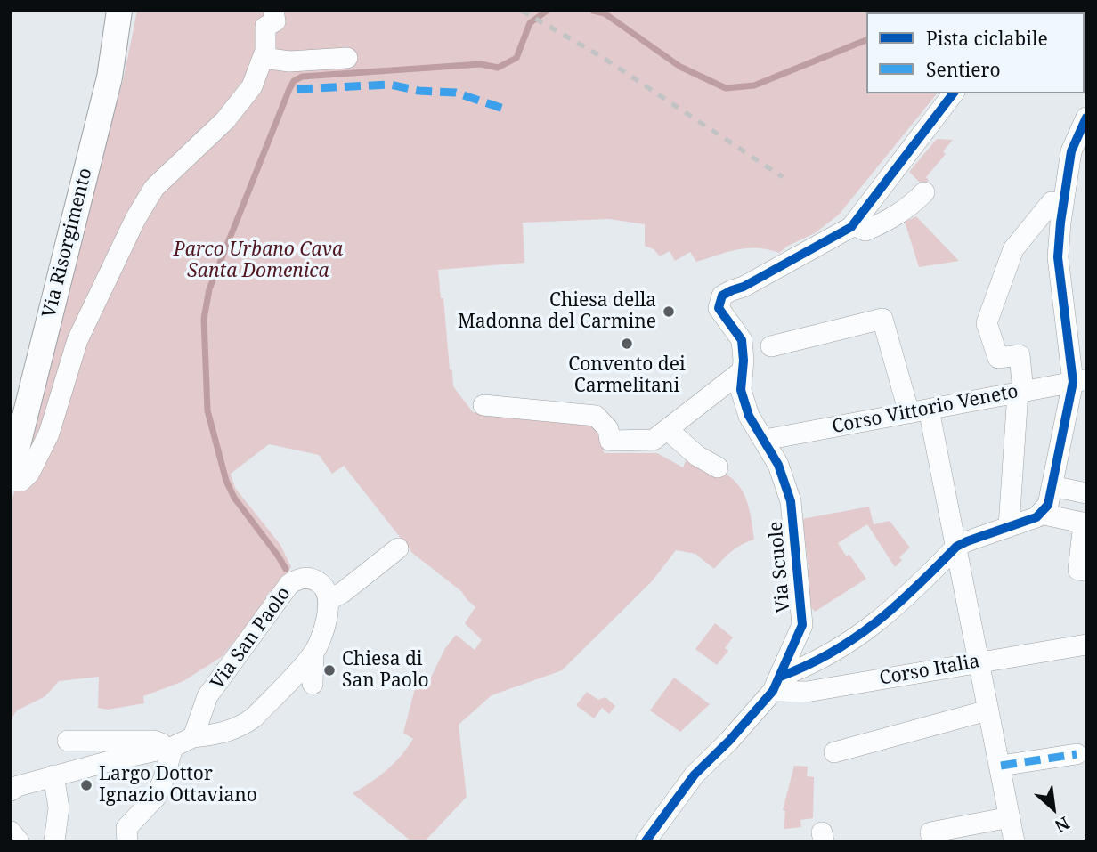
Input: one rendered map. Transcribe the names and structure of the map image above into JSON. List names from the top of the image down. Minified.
{"streets":{"main road":["Via Risorgimento"],"street":["Corso Vittorio Veneto","Via Scuole","Via San Paolo","Corso Italia"]},"crossings":[["Corso Vittorio Veneto","Via Scuole"],["Via Scuole","Corso Italia"]],"parks":["Parco Urbano Cava Santa Domenica"],"places":["Chiesa della Madonna del Carmine","Convento dei Carmelitani","Chiesa di San Paolo","Largo Dottor Ignazio Ottaviano"],"legend":["Pista ciclabile","Sentiero"],"north":"bottom right"}
